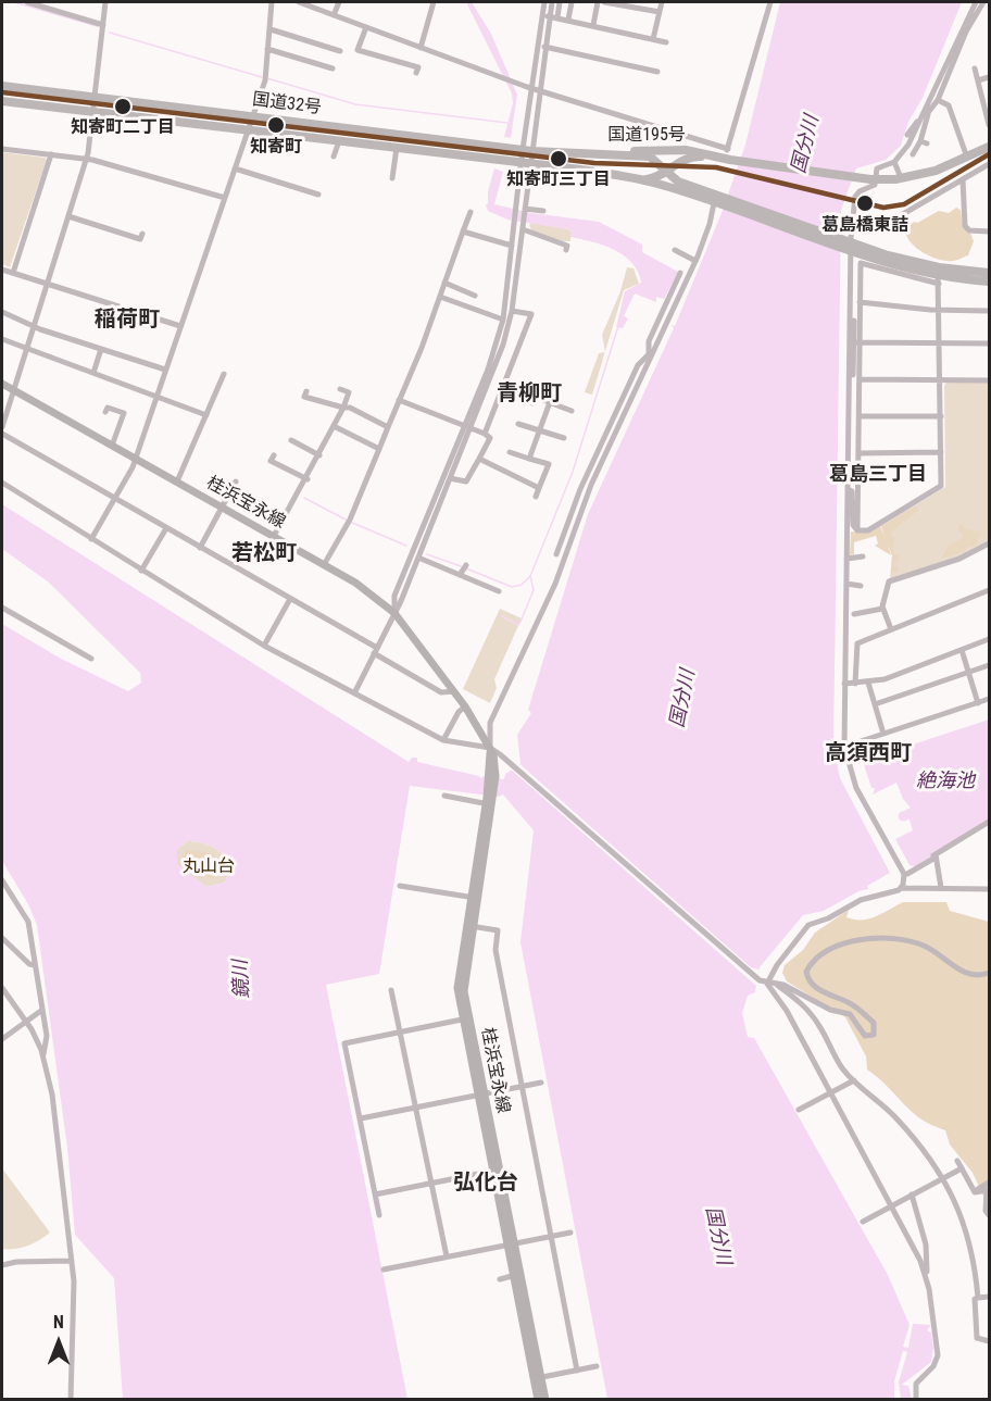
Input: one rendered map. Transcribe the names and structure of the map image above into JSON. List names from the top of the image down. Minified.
{"streets":{"highway":["国道32号","国道195号"],"main road":["桂浜宝永線"]},"crossings":[["国道32号","国道195号"]],"districts":["稲荷町","青柳町","葛島三丁目","若松町","高須西町","弘化台"],"water":["国分川","絶海池","鏡川"],"parks":["丸山台"],"places":["知寄町二丁目","知寄町","知寄町三丁目","葛島橋東詰"],"north":"top"}
